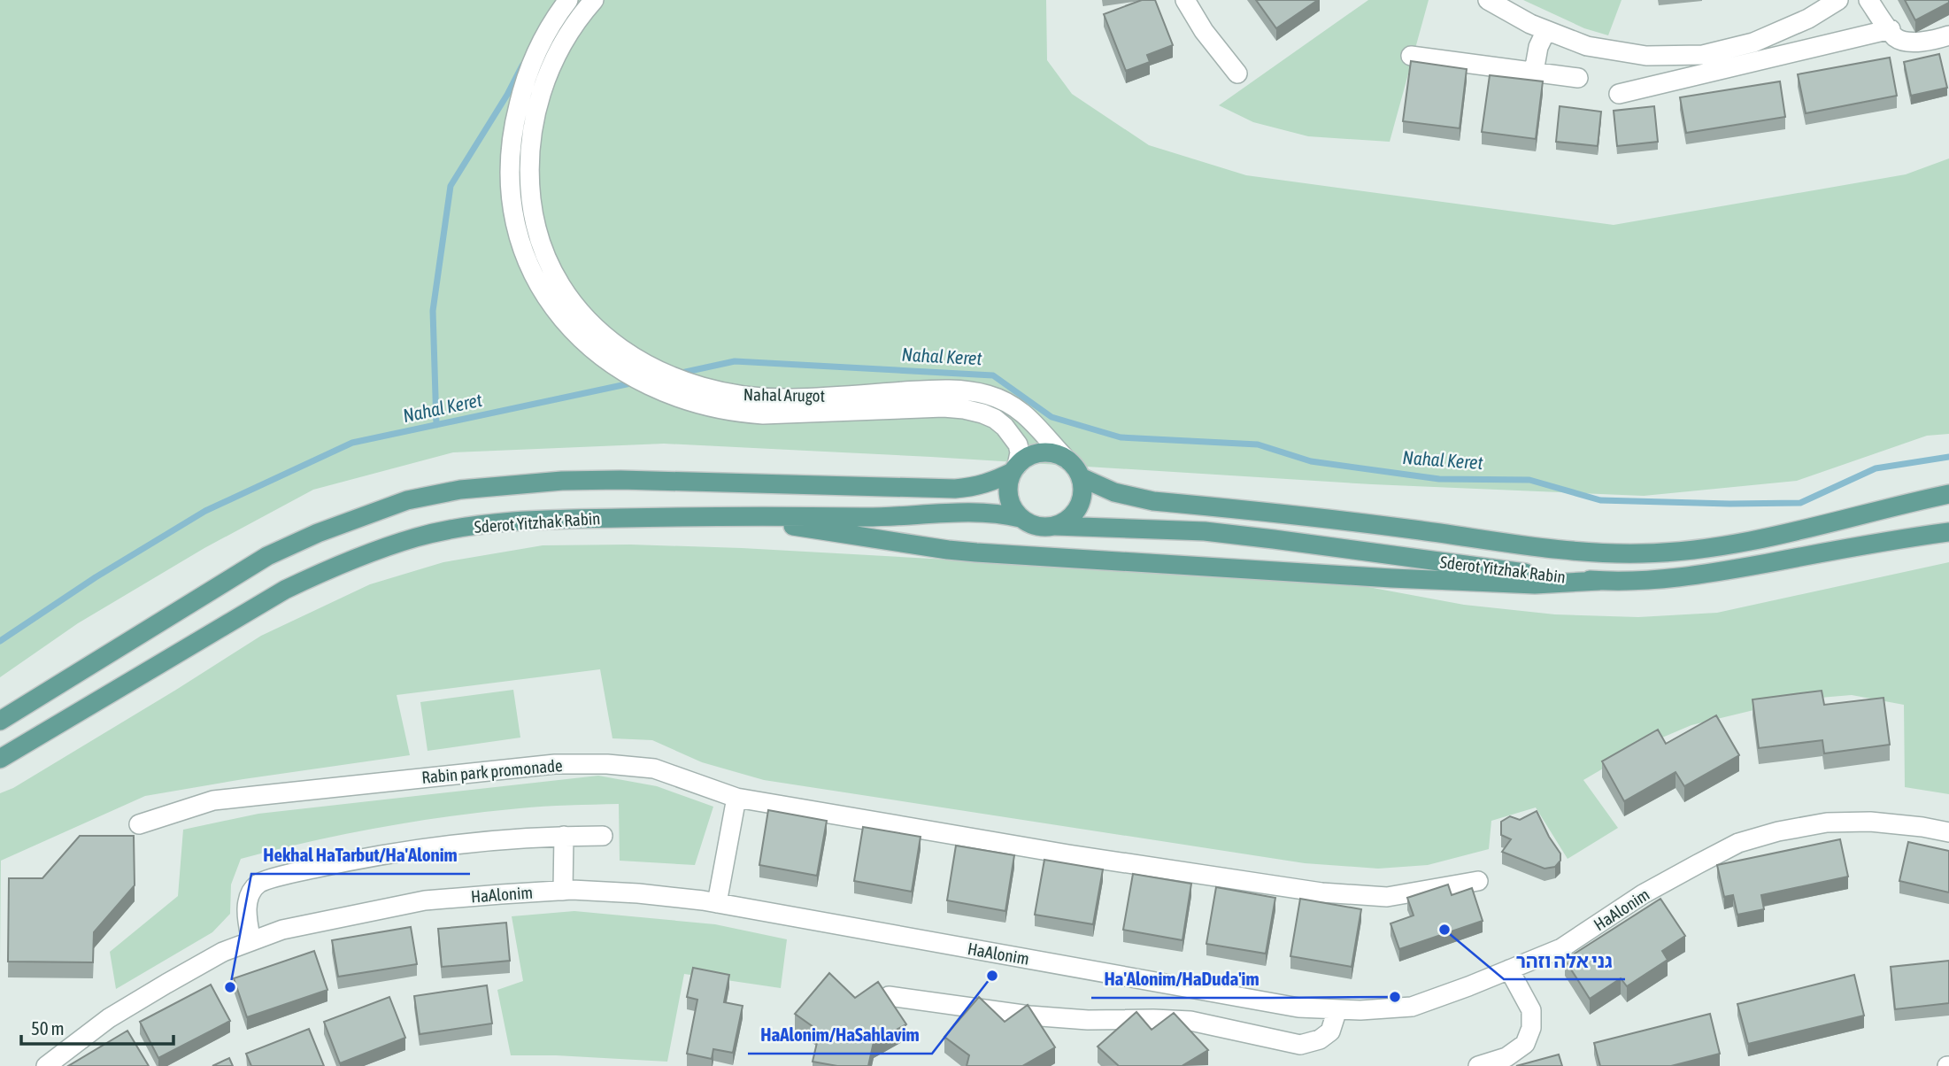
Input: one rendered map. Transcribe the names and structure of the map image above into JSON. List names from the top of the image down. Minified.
{"streets":{"main road":["Sderot Yitzhak Rabin"],"street":["Nahal Arugot","Rabin park promonade","HaAlonim"]},"crossings":[["Nahal Arugot","Sderot Yitzhak Rabin"]],"water":["Nahal Keret"],"places":["גני אלה וזהר","HaAlonim/HaSahlavim","Hekhal HaTarbut/Ha'Alonim","Ha'Alonim/HaDuda'im"],"scale_bar":"50 m"}
